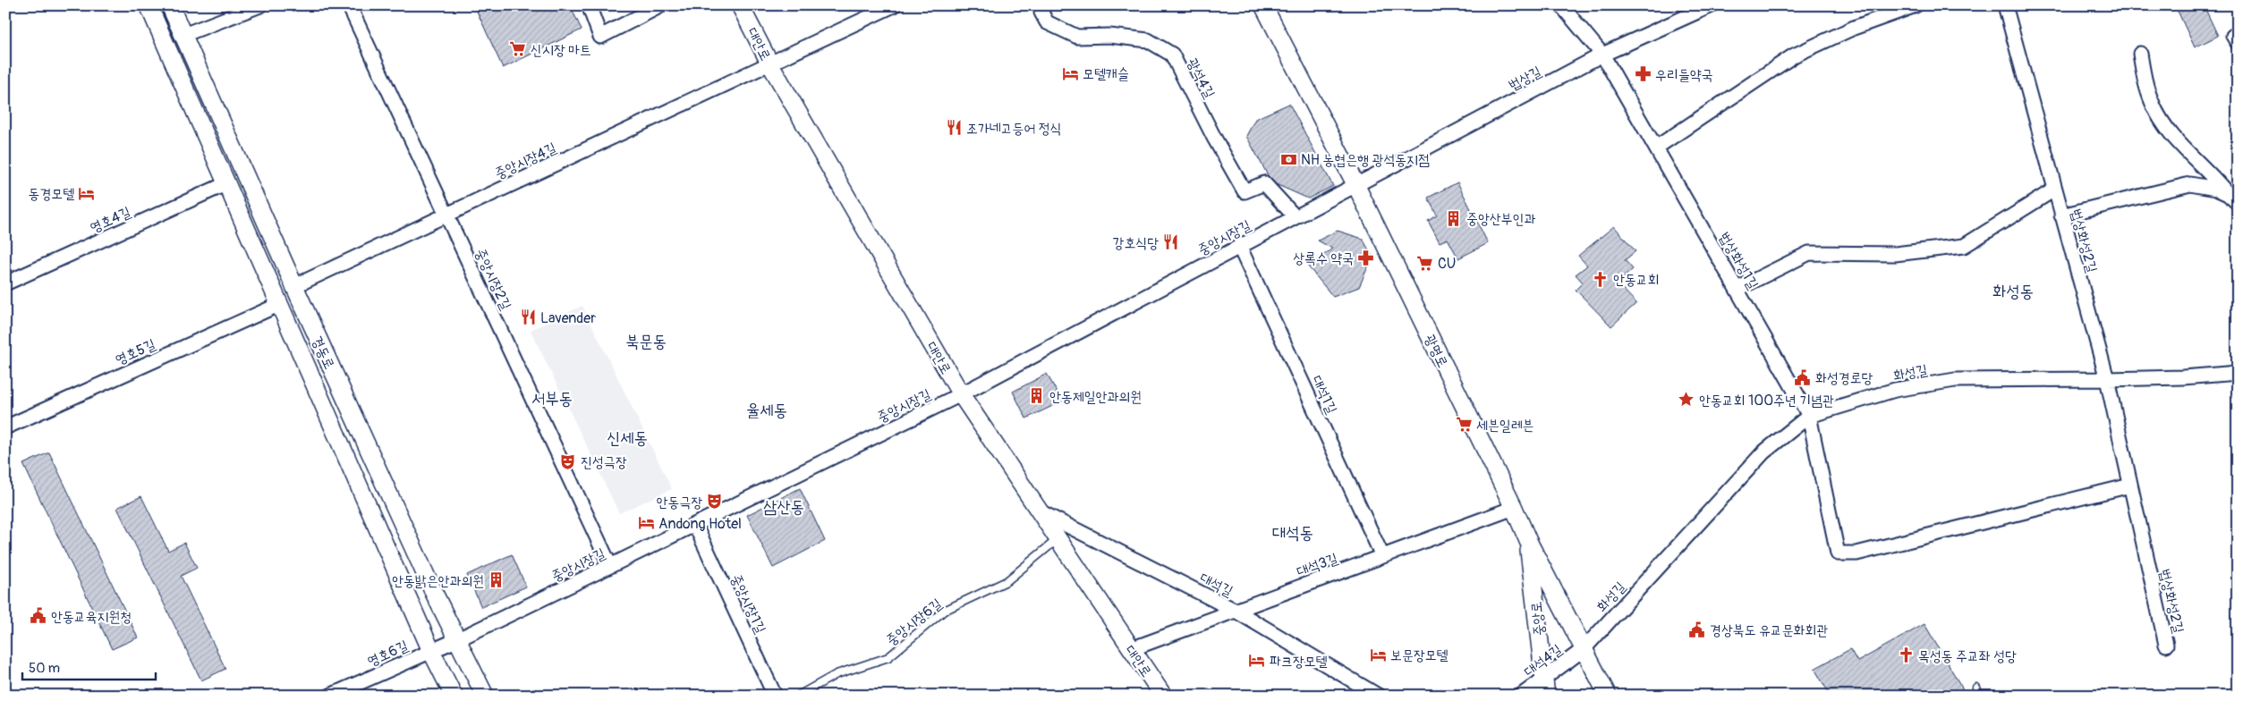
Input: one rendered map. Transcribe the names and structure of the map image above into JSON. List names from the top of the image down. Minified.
{"streets":{"street":["대안로","광석4길","법상길","중앙시장4길","영호4길","중앙시장길","법상화성2길","법상화성1길","중앙시장2길","광명로","영호5길","경동로","화성길","대석1길","대석3길","대석길","중앙시장1길","중앙로","영호6길","대석4길"],"lane":["중앙시장6길"]},"crossings":[["대안로","중앙시장4길"],["대안로","중앙시장길"],["대안로","대석3길"],["대안로","대석길"],["대안로","중앙시장6길"],["광석4길","중앙시장길"],["법상길","중앙시장길"],["법상길","법상화성1길"],["법상길","광명로"],["중앙시장4길","중앙시장2길"],["중앙시장4길","경동로"],["영호4길","경동로"],["중앙시장길","중앙시장2길"],["중앙시장길","광명로"],["중앙시장길","경동로"],["중앙시장길","대석1길"],["중앙시장길","중앙시장1길"],["중앙시장길","영호6길"],["법상화성2길","법상화성1길"],["법상화성2길","화성길"],["법상화성1길","화성길"],["광명로","화성길"],["광명로","대석3길"],["광명로","중앙로"],["광명로","대석4길"],["영호5길","경동로"],["경동로","영호6길"],["화성길","대석4길"],["대석1길","대석3길"],["대석3길","대석길"],["중앙로","대석4길"]],"districts":["화성동","북문동","서부동","율세동","신세동","삼산동","대석동"],"places":{"supermarket":["신시장 마트","CU","세븐일레븐"],"hotel":["모텔캐슬","동경모텔","Andong Hotel","보문장모텔","파크장모텔"],"pharmacy":["우리들약국","상록수 약국"],"restaurant":["조가네고등어 정식","강호식당","Lavender"],"bank":["NH 농협은행 광석동지점"],"building":["중앙산부인과","안동제일안과의원","안동밝은안과의원"],"church":["안동교회","목성동 주교좌 성당"],"public building":["화성경로당","안동교육지원청","경상북도 유교문화회관"],"place":["안동교회 100주년 기념관"],"theatre":["진성극장","안동극장"]},"scale_bar":"50 m"}
